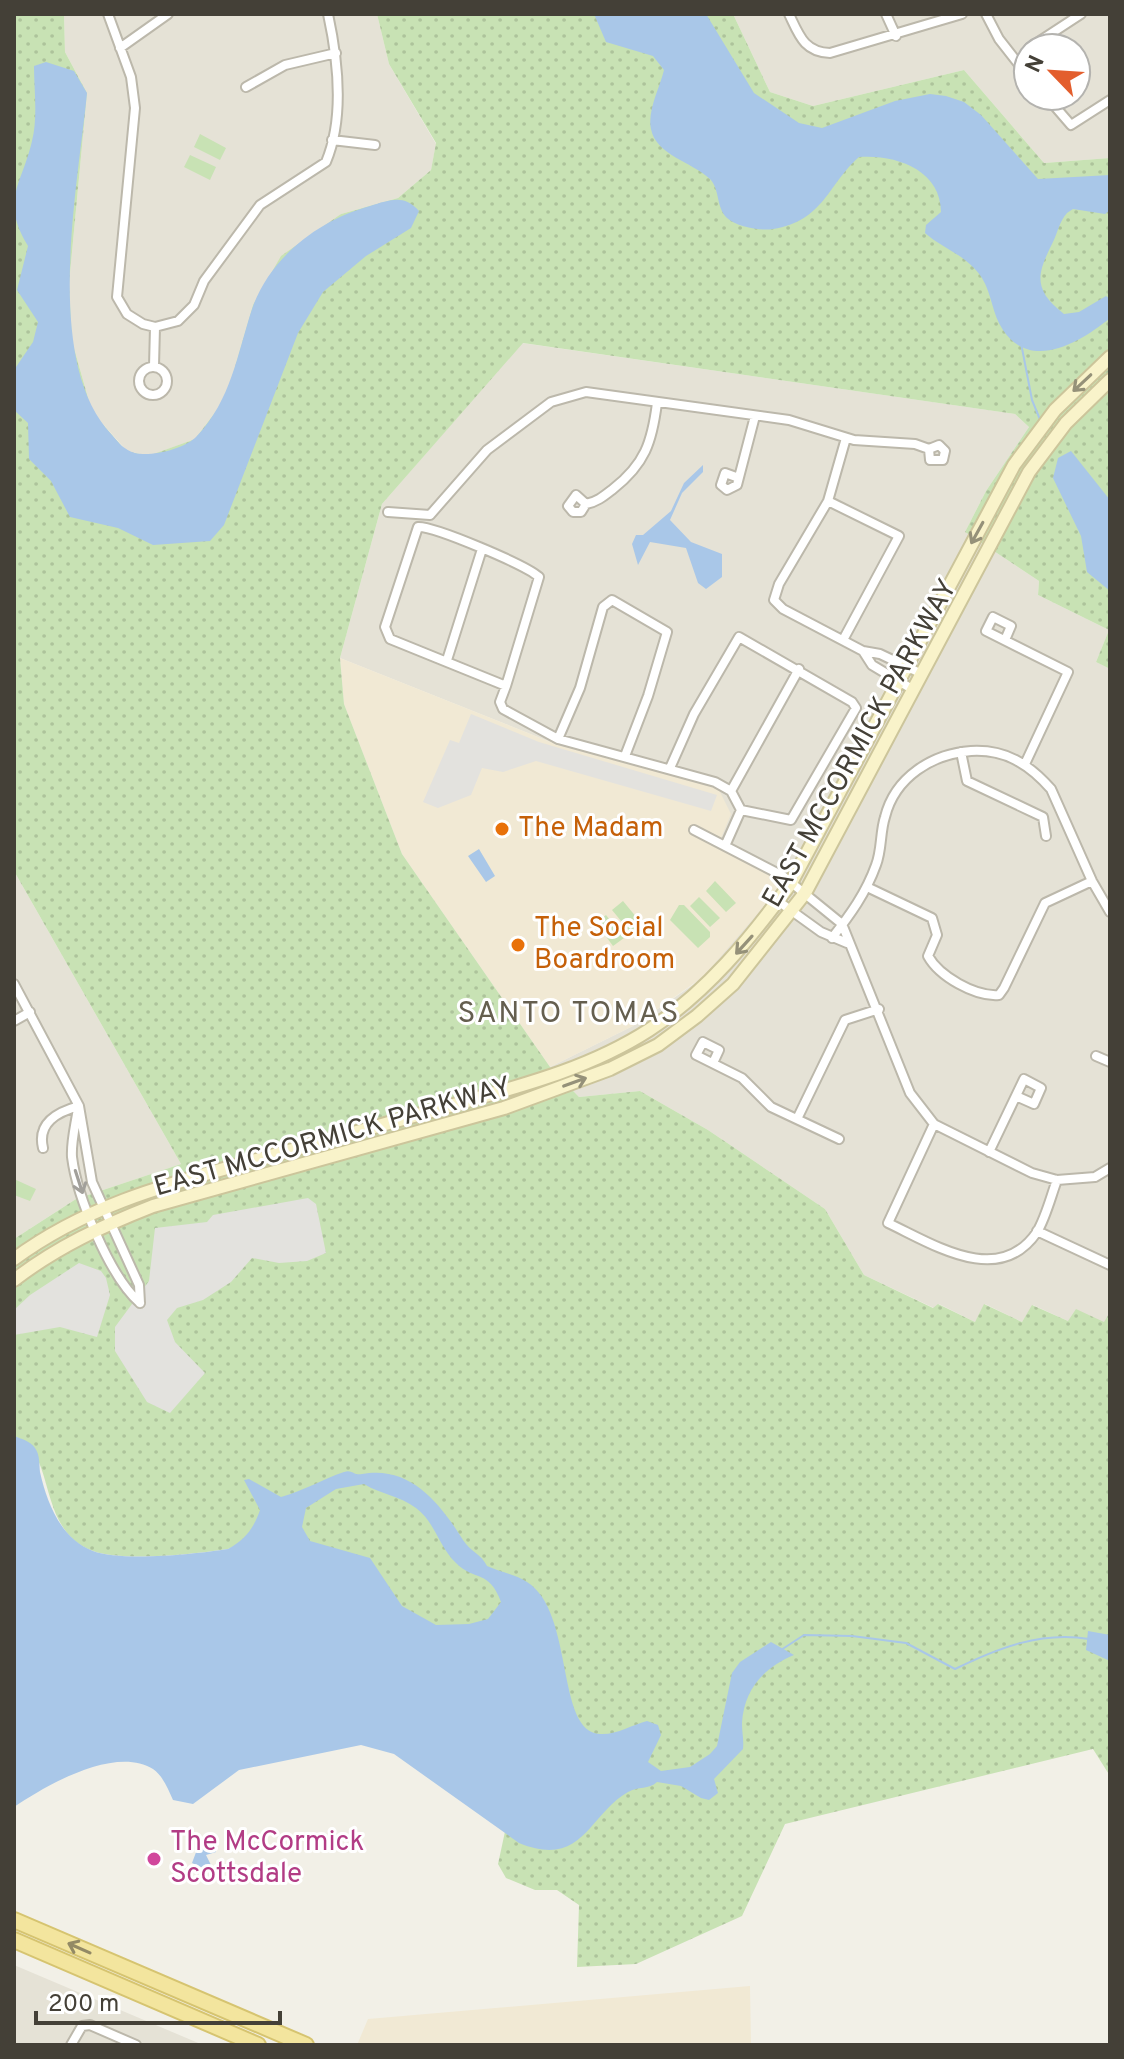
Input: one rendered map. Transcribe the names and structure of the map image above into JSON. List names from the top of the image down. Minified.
{"streets":{"main road":["EAST MCCORMICK PARKWAY"]},"districts":["SANTO TOMAS"],"places":["The Madam","The Social Boardroom","The McCormick Scottsdale"],"scale_bar":"200 m","north":"top left"}
